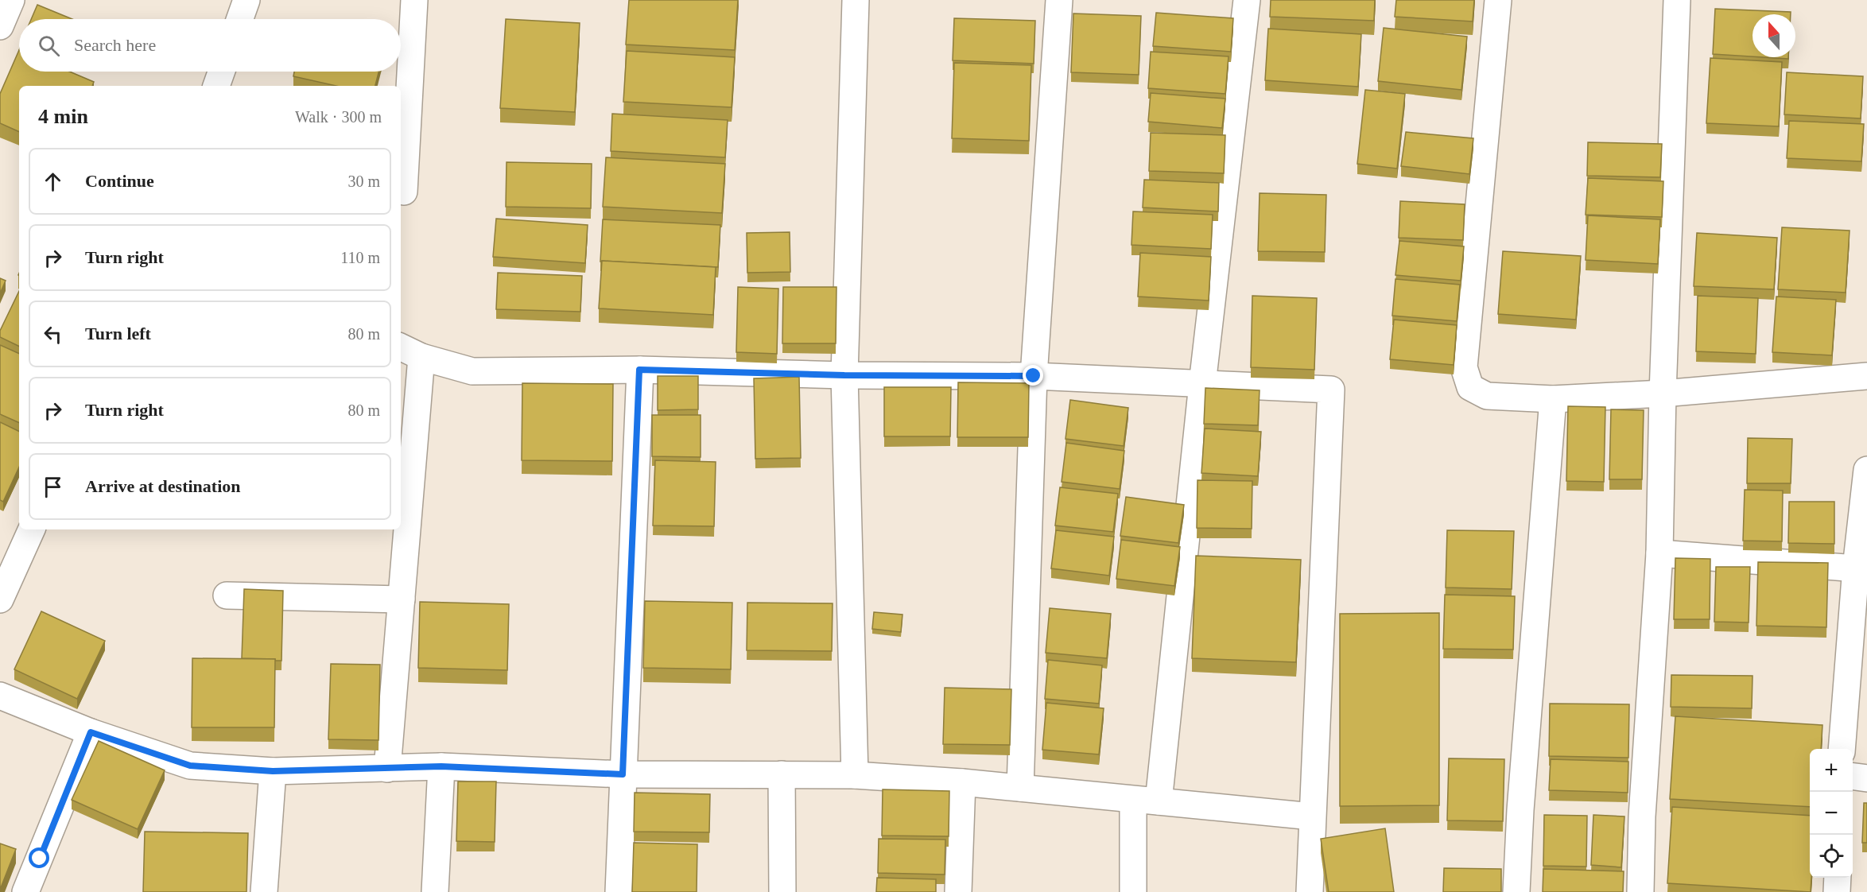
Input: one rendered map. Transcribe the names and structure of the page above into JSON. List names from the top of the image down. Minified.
{"north":"top","page":{"search":"Search here","heading":["4 min","Walk · 300 m"],"list":[["Continue","30 m"],["Turn right","110 m"],["Turn left","80 m"],["Turn right","80 m"],"Arrive at destination"],"map_buttons":["+","−"]}}
